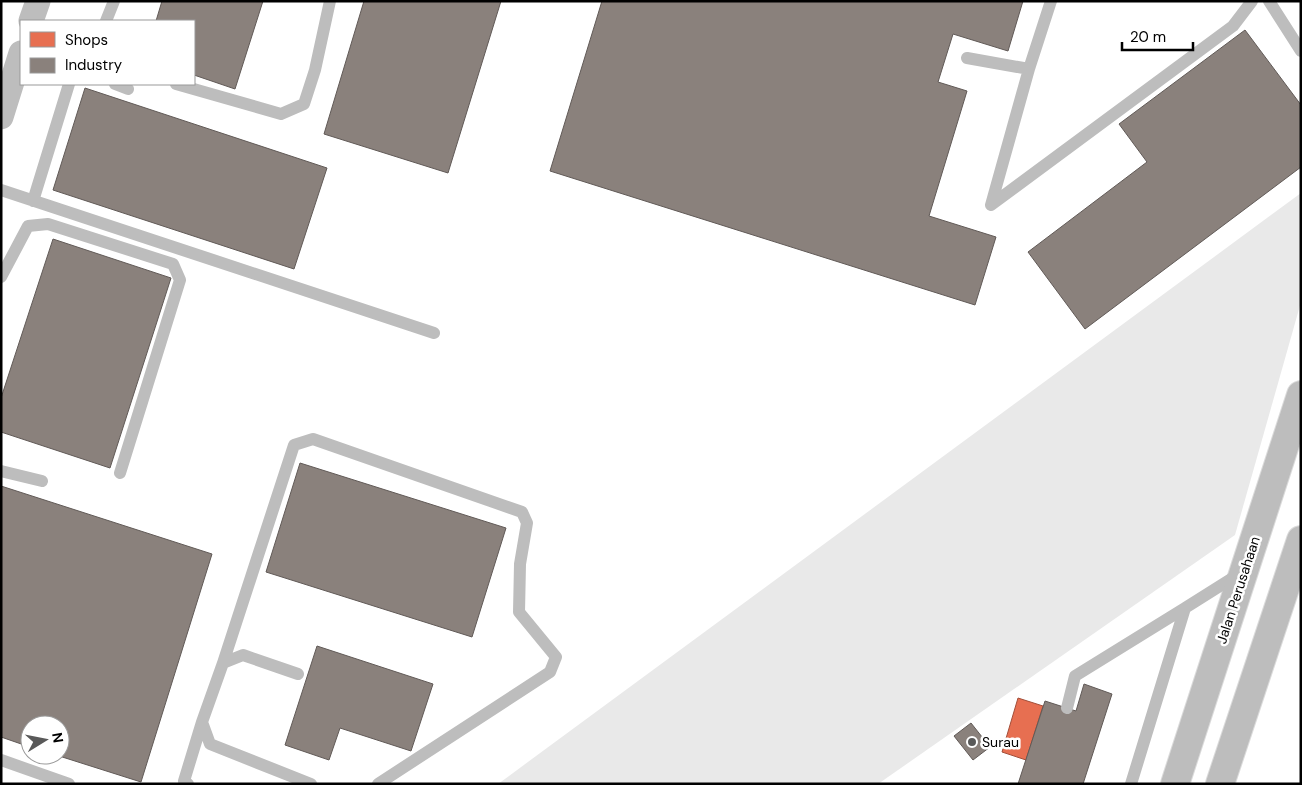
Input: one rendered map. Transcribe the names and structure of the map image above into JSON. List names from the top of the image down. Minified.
{"streets":{"main road":["Jalan Perusahaan"]},"places":["Surau"],"legend":["Shops","Industry"],"scale_bar":"20 m","north":"right"}
